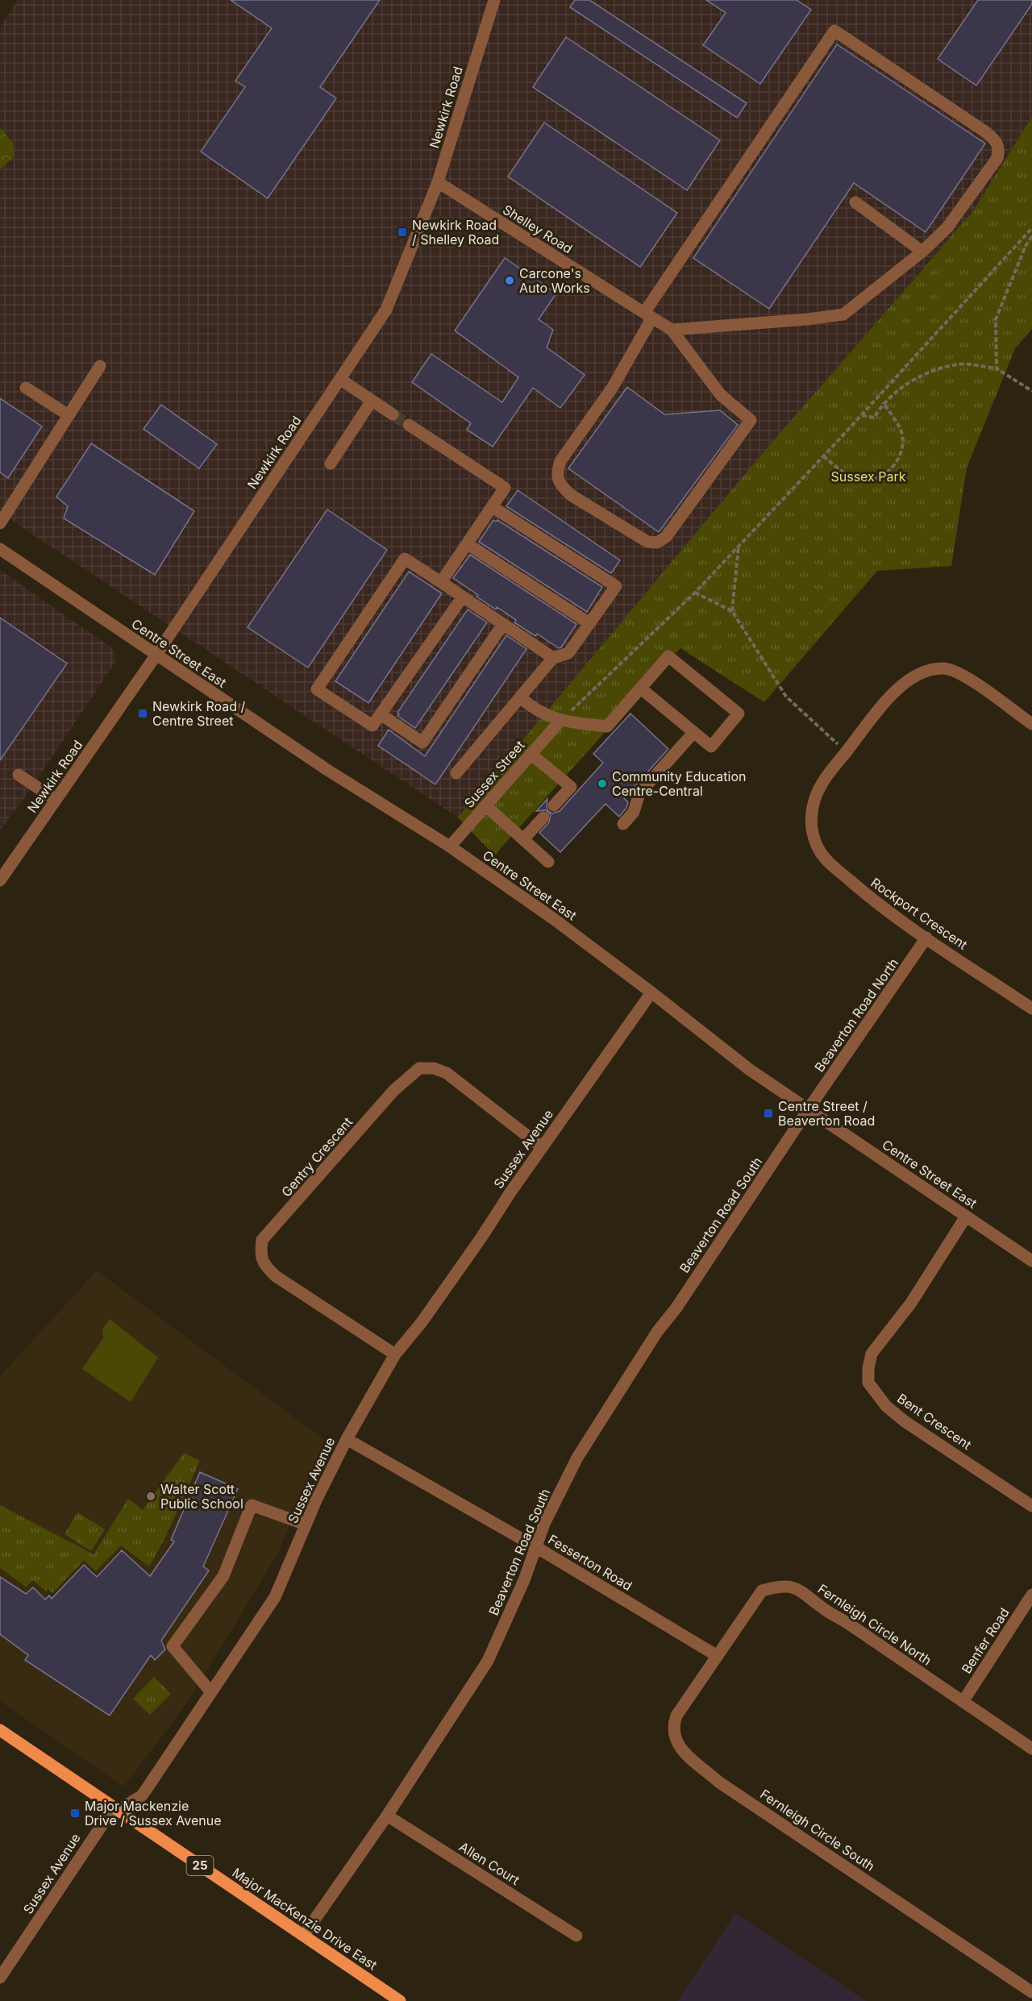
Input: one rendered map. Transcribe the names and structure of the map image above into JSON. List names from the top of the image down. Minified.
{"streets":{"main road":["25","Major MacKenzie Drive East"],"street":["Newkirk Road","Shelley Road","Centre Street East","Sussex Street","Rockport Crescent","Beaverton Road North","Sussex Avenue","Gentry Crescent","Beaverton Road South","Bent Crescent","Fesserton Road","Fernleigh Circle North","Benfer Road","Fernleigh Circle South","Allen Court"]},"crossings":[["Newkirk Road","Shelley Road"],["Newkirk Road","Centre Street East"],["Centre Street East","Sussex Street"],["Centre Street East","Beaverton Road North"],["Centre Street East","Sussex Avenue"],["Centre Street East","Beaverton Road South"],["Centre Street East","Bent Crescent"],["Rockport Crescent","Beaverton Road North"],["Beaverton Road North","Beaverton Road South"],["Sussex Avenue","Gentry Crescent"],["Sussex Avenue","Fesserton Road"],["Sussex Avenue","Major MacKenzie Drive East"],["Beaverton Road South","Fesserton Road"],["Beaverton Road South","Allen Court"],["Beaverton Road South","Major MacKenzie Drive East"],["Fesserton Road","Fernleigh Circle North"],["Fesserton Road","Fernleigh Circle South"],["Fernleigh Circle North","Benfer Road"],["Fernleigh Circle North","Fernleigh Circle South"]],"parks":["Sussex Park"],"places":{"transit":["Newkirk Road / Shelley Road","Newkirk Road / Centre Street","Centre Street / Beaverton Road","Major Mackenzie Drive / Sussex Avenue"],"other":["Carcone's Auto Works","Community Education Centre-Central","Walter Scott Public School"]}}
